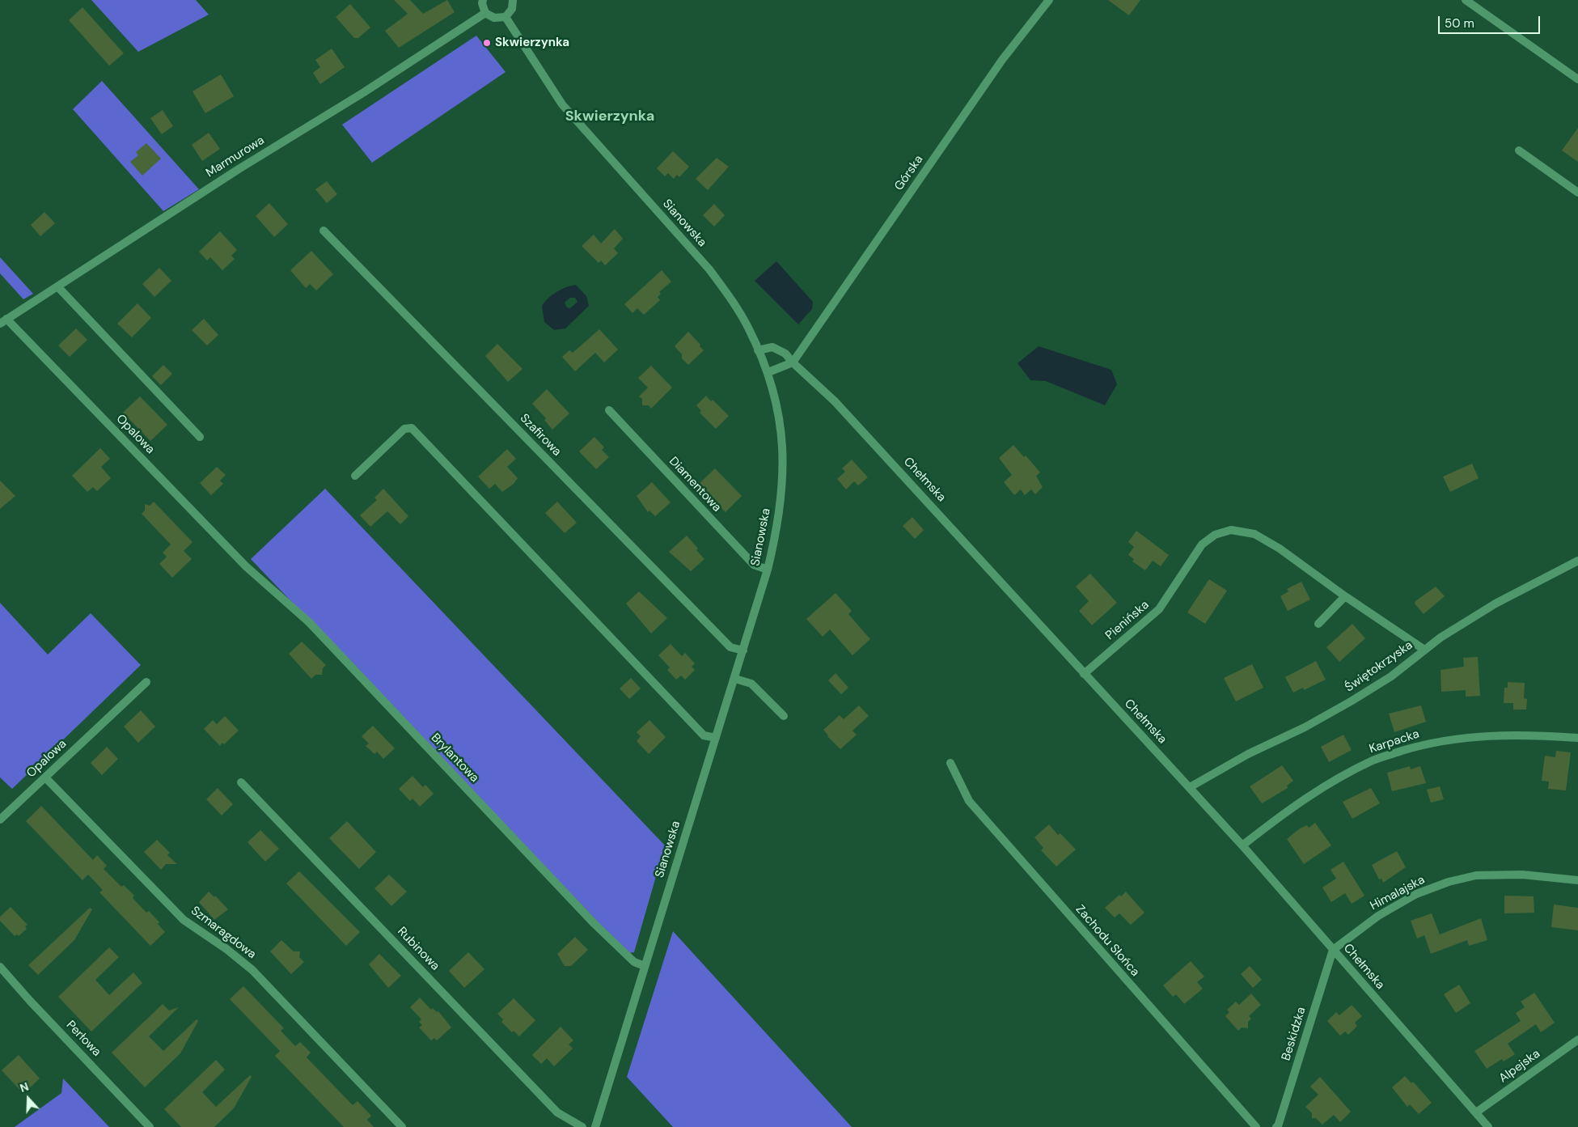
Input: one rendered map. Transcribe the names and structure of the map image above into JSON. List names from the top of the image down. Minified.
{"streets":{"street":["Marmurowa","Górska","Sianowska","Opalowa","Szafirowa","Chełmska","Diamentowa","Pienińska","Świętokrzyska","Karpacka","Brylantowa","Himalajska","Szmaragdowa","Zachodu Słońca","Rubinowa","Beskidzka","Perłowa","Alpejska"]},"crossings":[["Marmurowa","Opalowa"],["Górska","Chełmska"],["Sianowska","Szafirowa"],["Sianowska","Chełmska"],["Sianowska","Diamentowa"],["Sianowska","Brylantowa"],["Opalowa","Brylantowa"],["Opalowa","Szmaragdowa"],["Chełmska","Pienińska"],["Chełmska","Świętokrzyska"],["Chełmska","Karpacka"],["Chełmska","Himalajska"],["Chełmska","Beskidzka"],["Chełmska","Alpejska"],["Himalajska","Beskidzka"]],"districts":["Skwierzynka"],"places":["Skwierzynka"],"scale_bar":"50 m","north":"top"}
